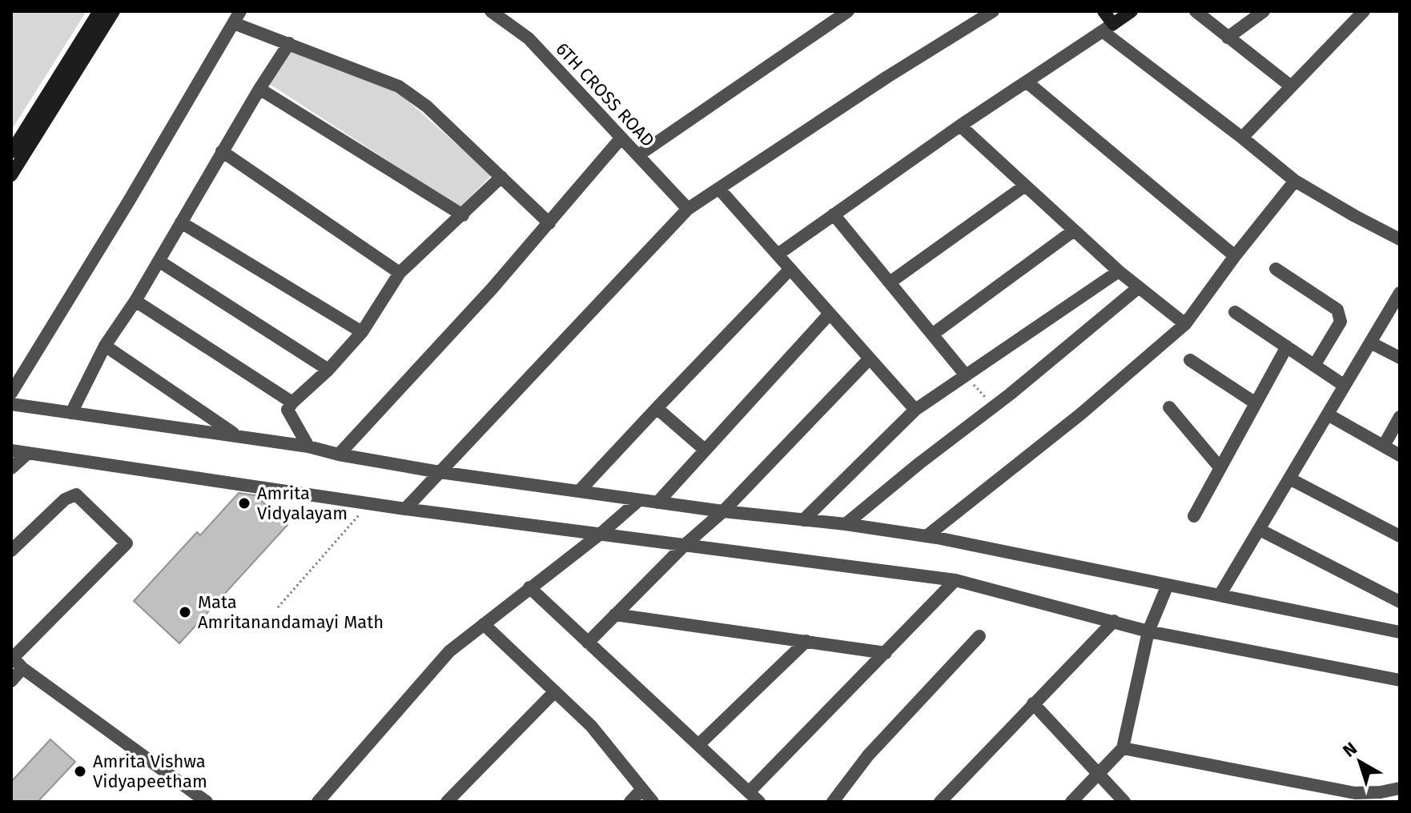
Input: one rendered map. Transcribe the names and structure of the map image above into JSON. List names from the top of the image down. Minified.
{"streets":{"street":["6TH CROSS ROAD"]},"places":["Amrita Vidyalayam","Mata Amritanandamayi Math","Amrita Vishwa Vidyapeetham"],"north":"top left"}
